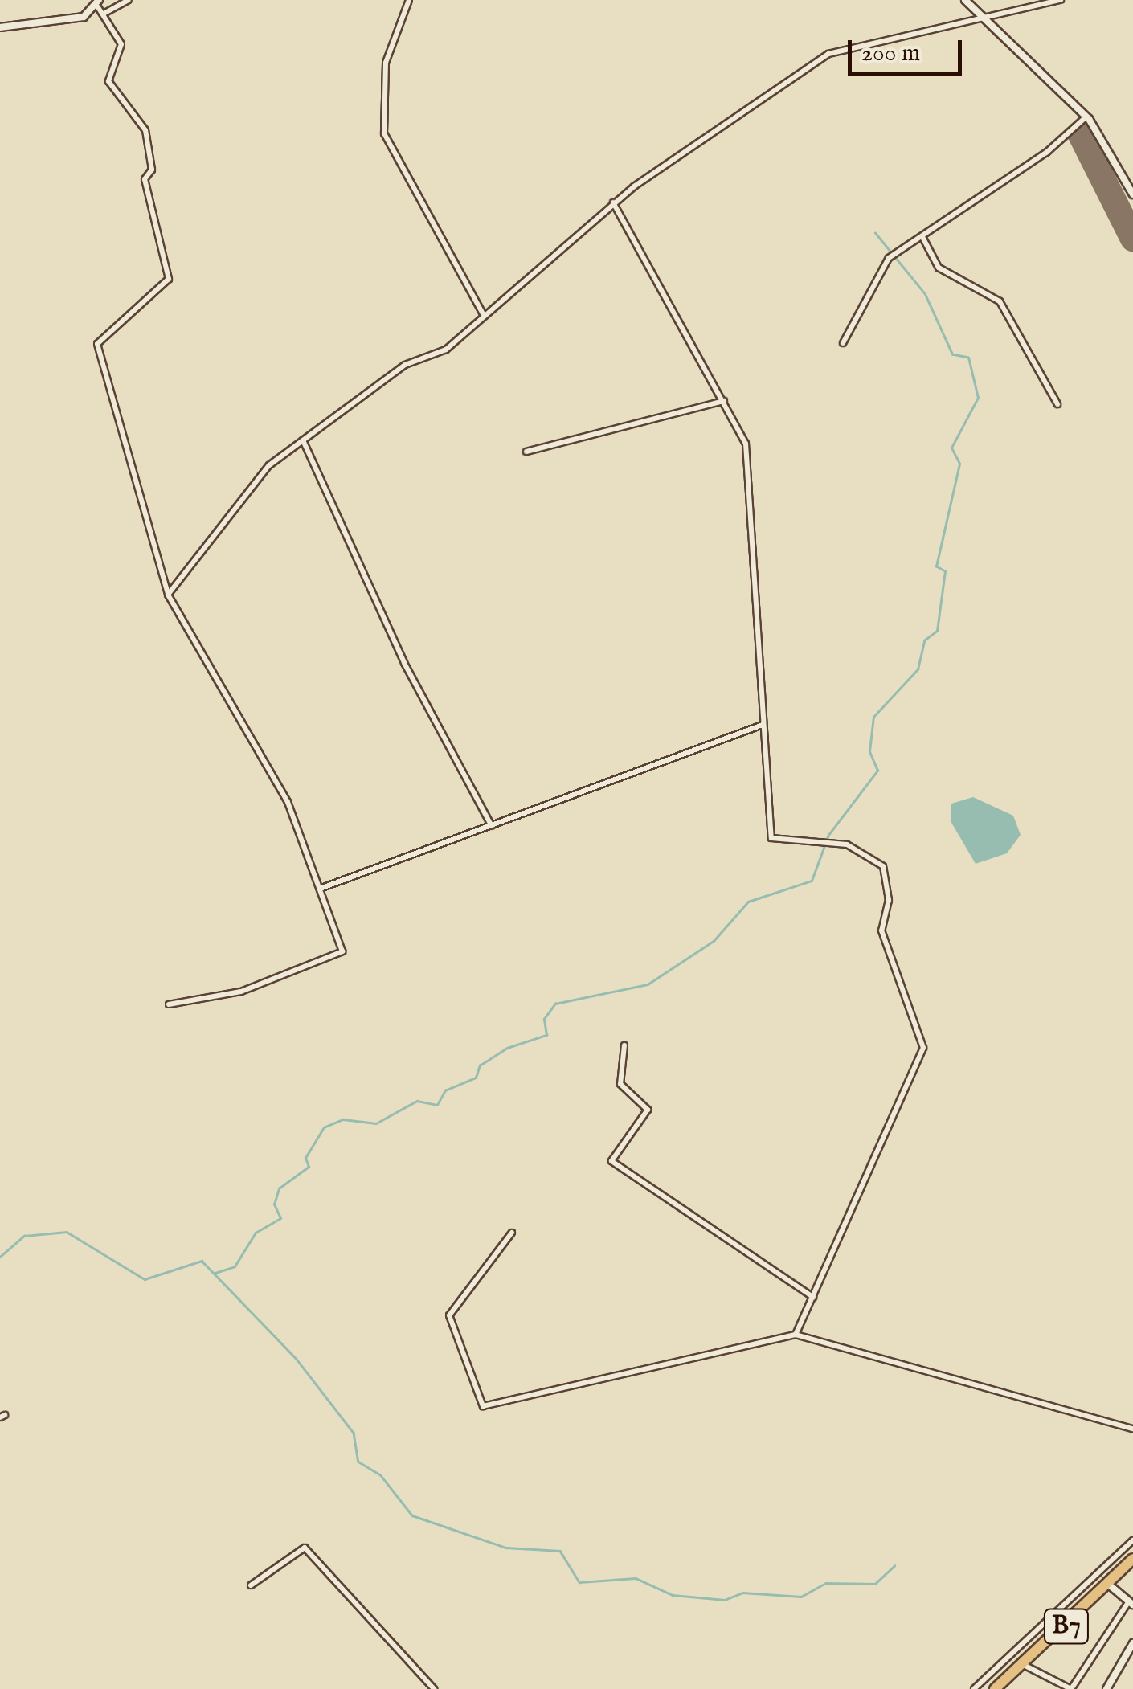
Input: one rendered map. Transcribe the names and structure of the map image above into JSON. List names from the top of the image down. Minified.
{"streets":{"highway":["B7"]},"scale_bar":"200 m"}
